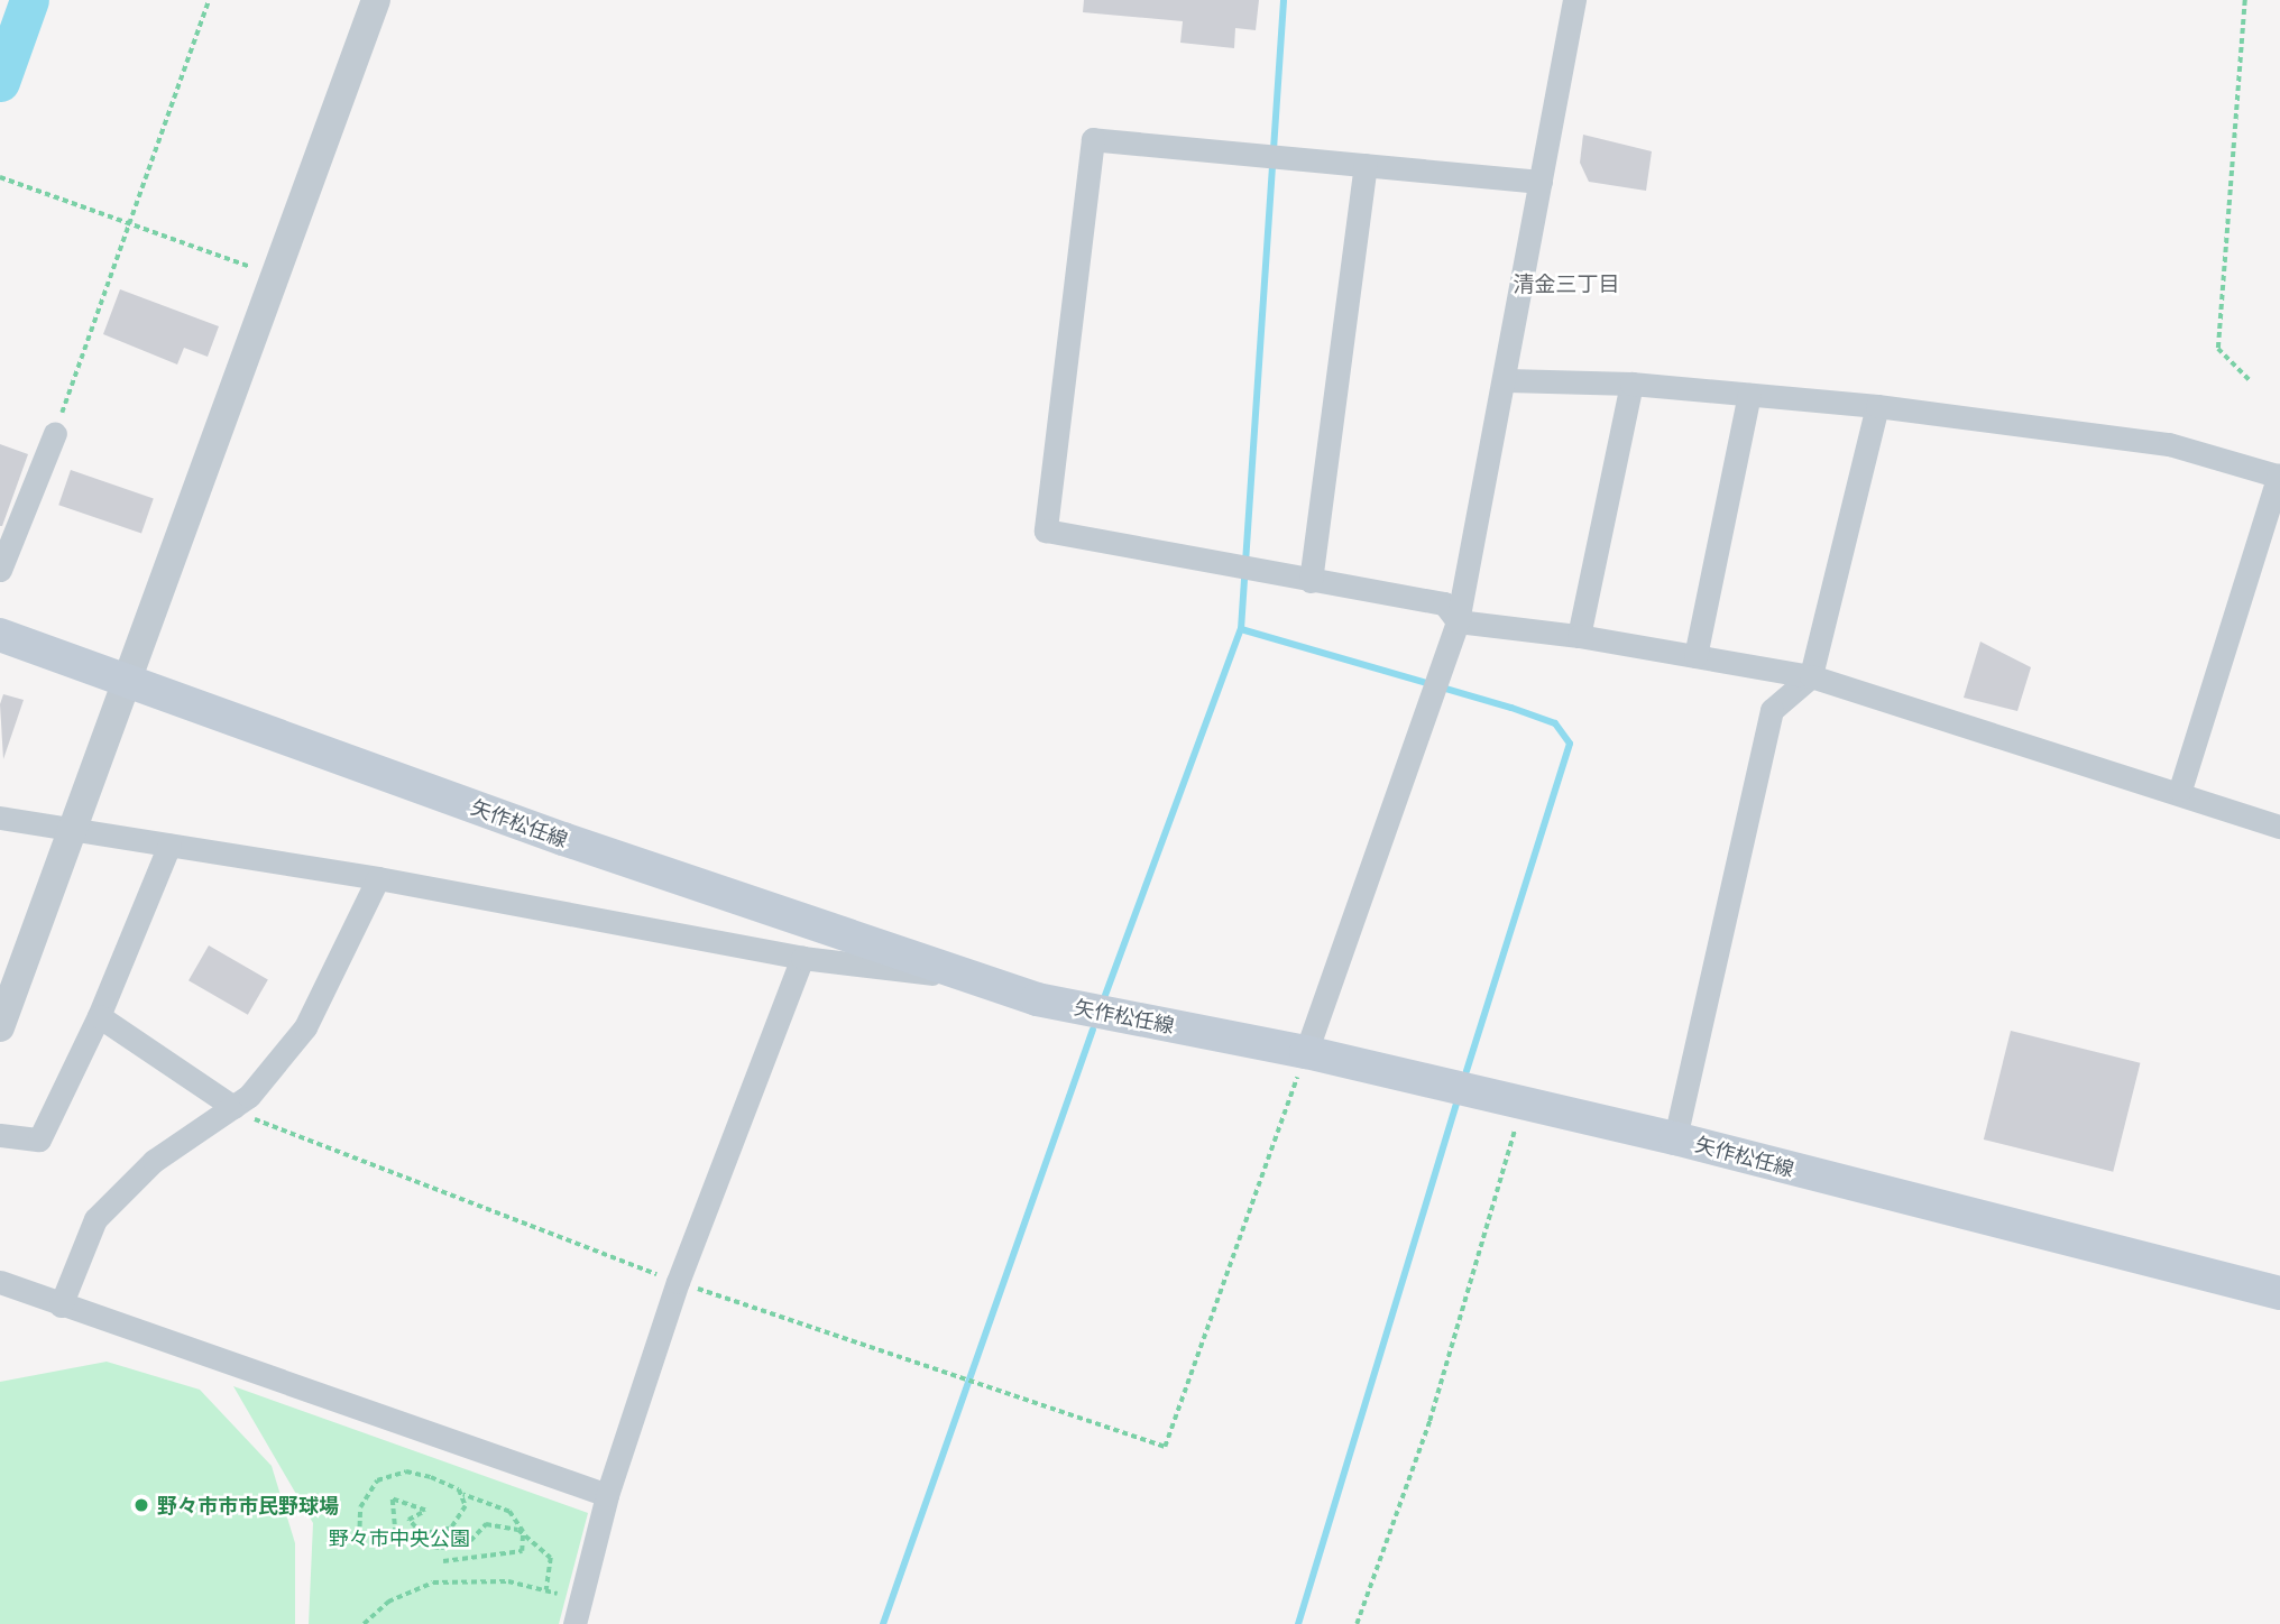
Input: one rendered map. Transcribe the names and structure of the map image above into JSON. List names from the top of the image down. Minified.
{"streets":{"main road":["矢作松任線"]},"districts":["清金三丁目"],"parks":["野々市中央公園"],"places":["野々市市市民野球場"]}
